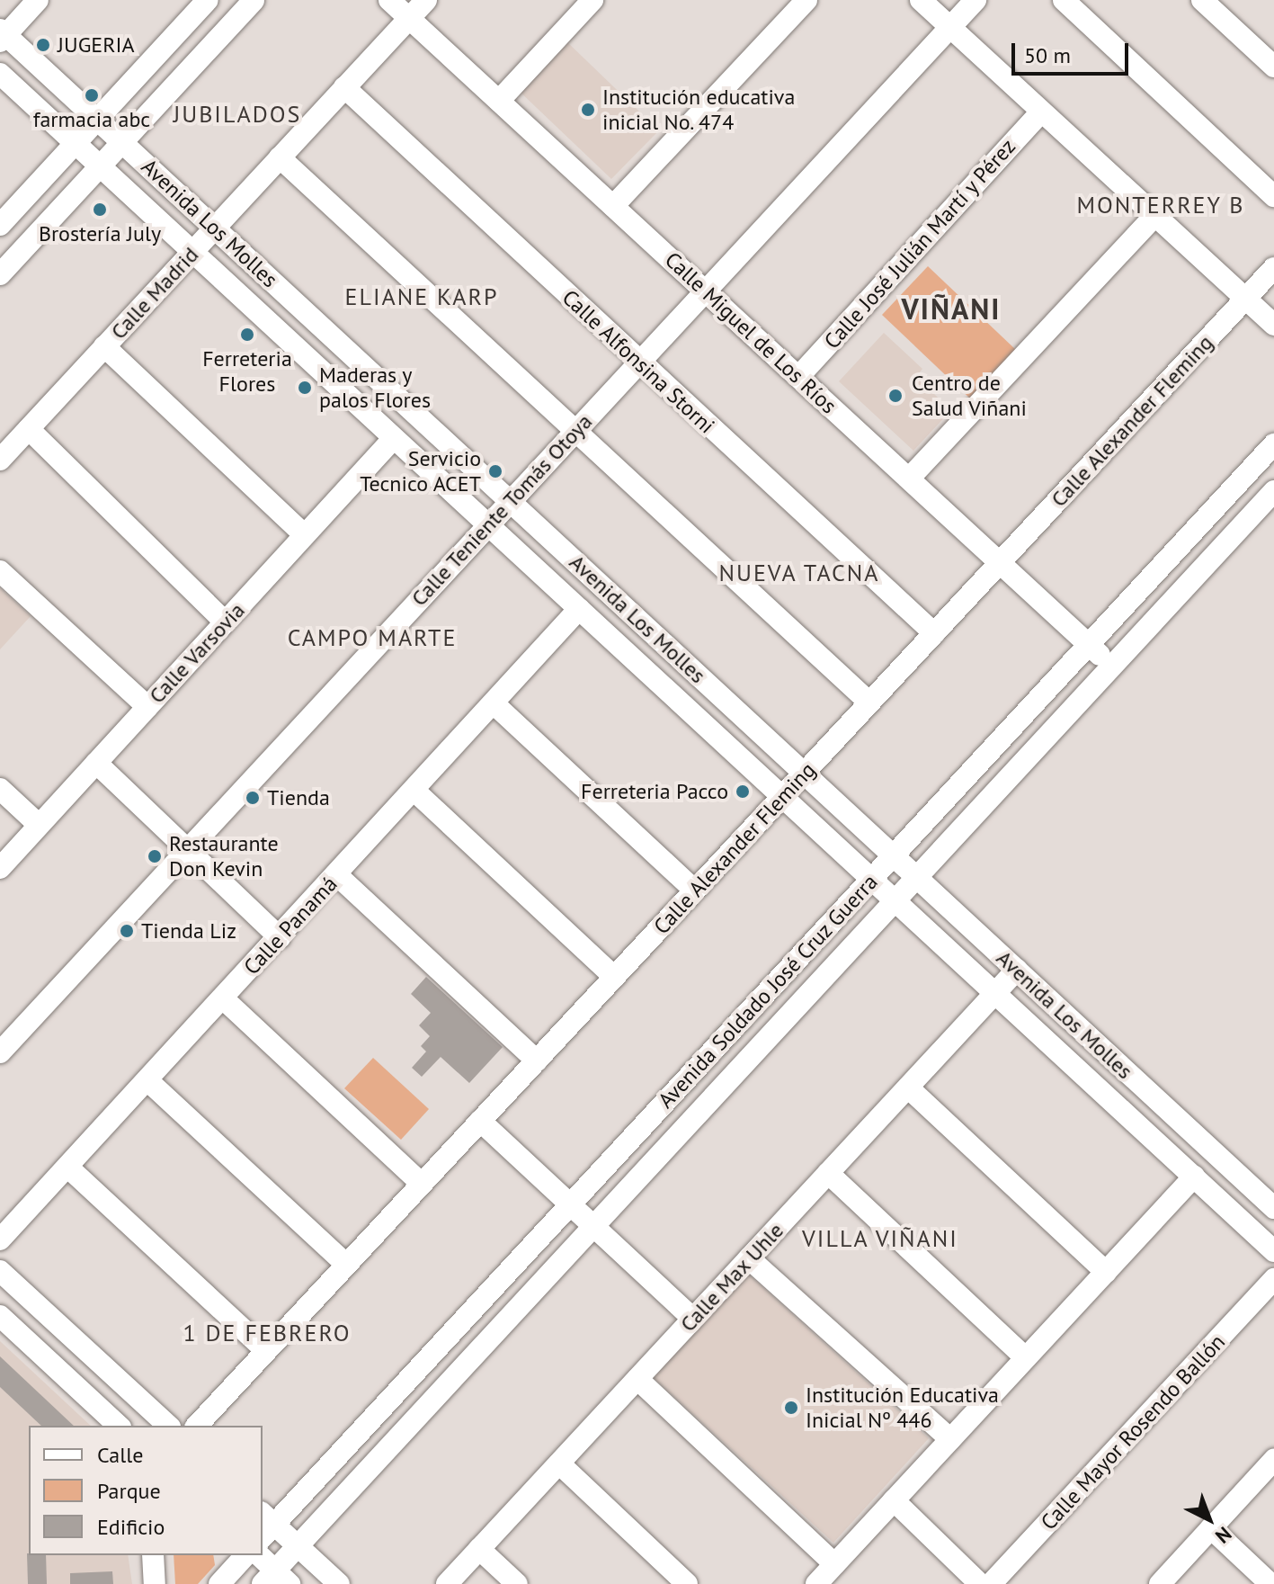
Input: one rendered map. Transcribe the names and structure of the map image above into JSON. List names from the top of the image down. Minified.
{"streets":{"street":["Avenida Los Molles","Calle José Julián Martí y Pérez","Calle Madrid","Calle Miguel de Los Ríos","Calle Alfonsina Storni","Calle Alexander Fleming","Calle Teniente Tomás Otoya","Calle Varsovia","Calle Panamá","Avenida Soldado José Cruz Guerra","Calle Max Uhle","Calle Mayor Rosendo Ballón"]},"crossings":[["Avenida Los Molles","Calle Madrid"],["Avenida Los Molles","Calle Alexander Fleming"],["Avenida Los Molles","Calle Teniente Tomás Otoya"],["Avenida Los Molles","Calle Varsovia"],["Avenida Los Molles","Calle Panamá"],["Avenida Los Molles","Avenida Soldado José Cruz Guerra"],["Avenida Los Molles","Calle Max Uhle"],["Calle José Julián Martí y Pérez","Calle Miguel de Los Ríos"],["Calle Madrid","Calle Miguel de Los Ríos"],["Calle Madrid","Calle Alfonsina Storni"],["Calle Miguel de Los Ríos","Calle Alexander Fleming"],["Calle Miguel de Los Ríos","Calle Teniente Tomás Otoya"],["Calle Miguel de Los Ríos","Avenida Soldado José Cruz Guerra"],["Calle Alfonsina Storni","Calle Alexander Fleming"],["Calle Alfonsina Storni","Calle Teniente Tomás Otoya"]],"districts":["JUBILADOS","MONTERREY B","ELIANE KARP","VIÑANI","NUEVA TACNA","CAMPO MARTE","VILLA VIÑANI","1 DE FEBRERO"],"places":["JUGERIA","farmacia abc","Institución educativa inicial No. 474","Brostería July","Ferreteria Flores","Maderas y palos Flores","Centro de Salud Viñani","Servicio Tecnico ACET","Ferreteria Pacco","Tienda","Restaurante Don Kevin","Tienda Liz","Institución Educativa Inicial Nº 446"],"legend":["Calle","Parque","Edificio"],"scale_bar":"50 m","north":"bottom right"}
